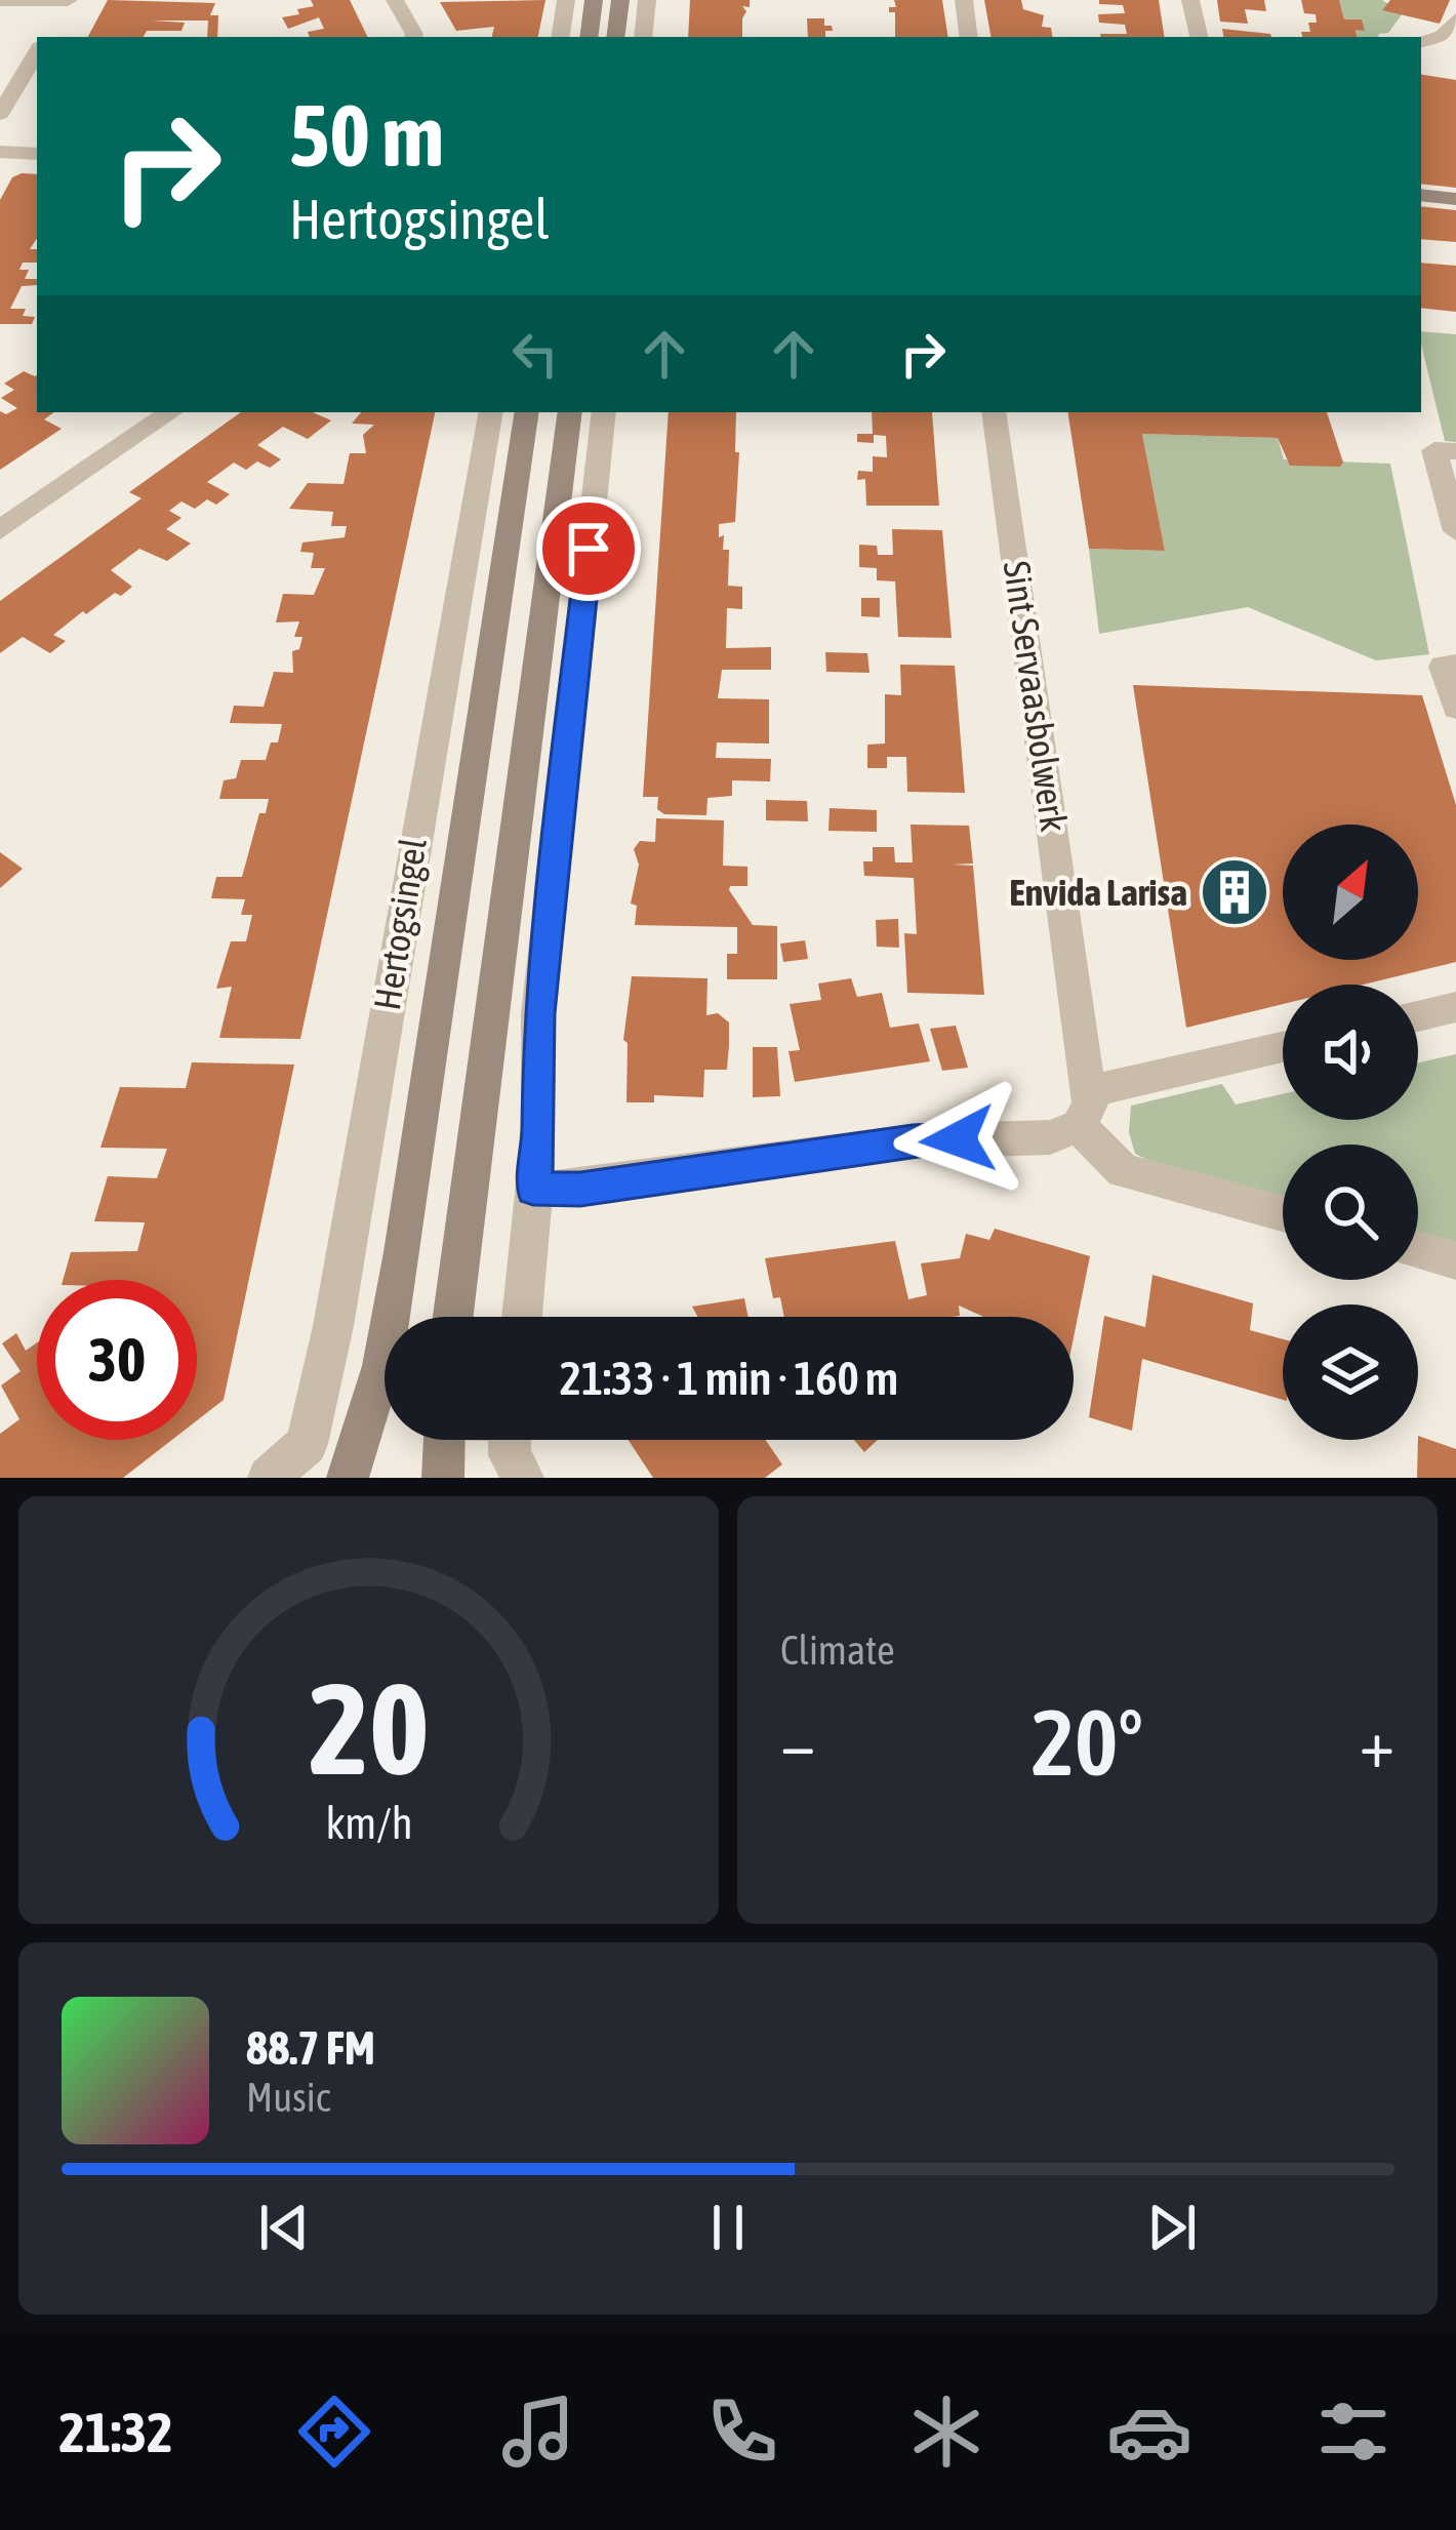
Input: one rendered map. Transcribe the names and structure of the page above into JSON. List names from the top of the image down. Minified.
{"streets":{"main road":["Hertogsingel"],"street":["Sint Servaasbolwerk"]},"places":{"building":["Envida Larisa"]},"north":"top right","page":{"turn":["50 m","Hertogsingel"],"limit":"30","trip":"21:33 · 1 min · 160 m","tile":"Climate","heat":["−","20°","+"],"song":["88.7 FM","Music"],"tabs":"21:32","gauge":["20","km/h"]}}
